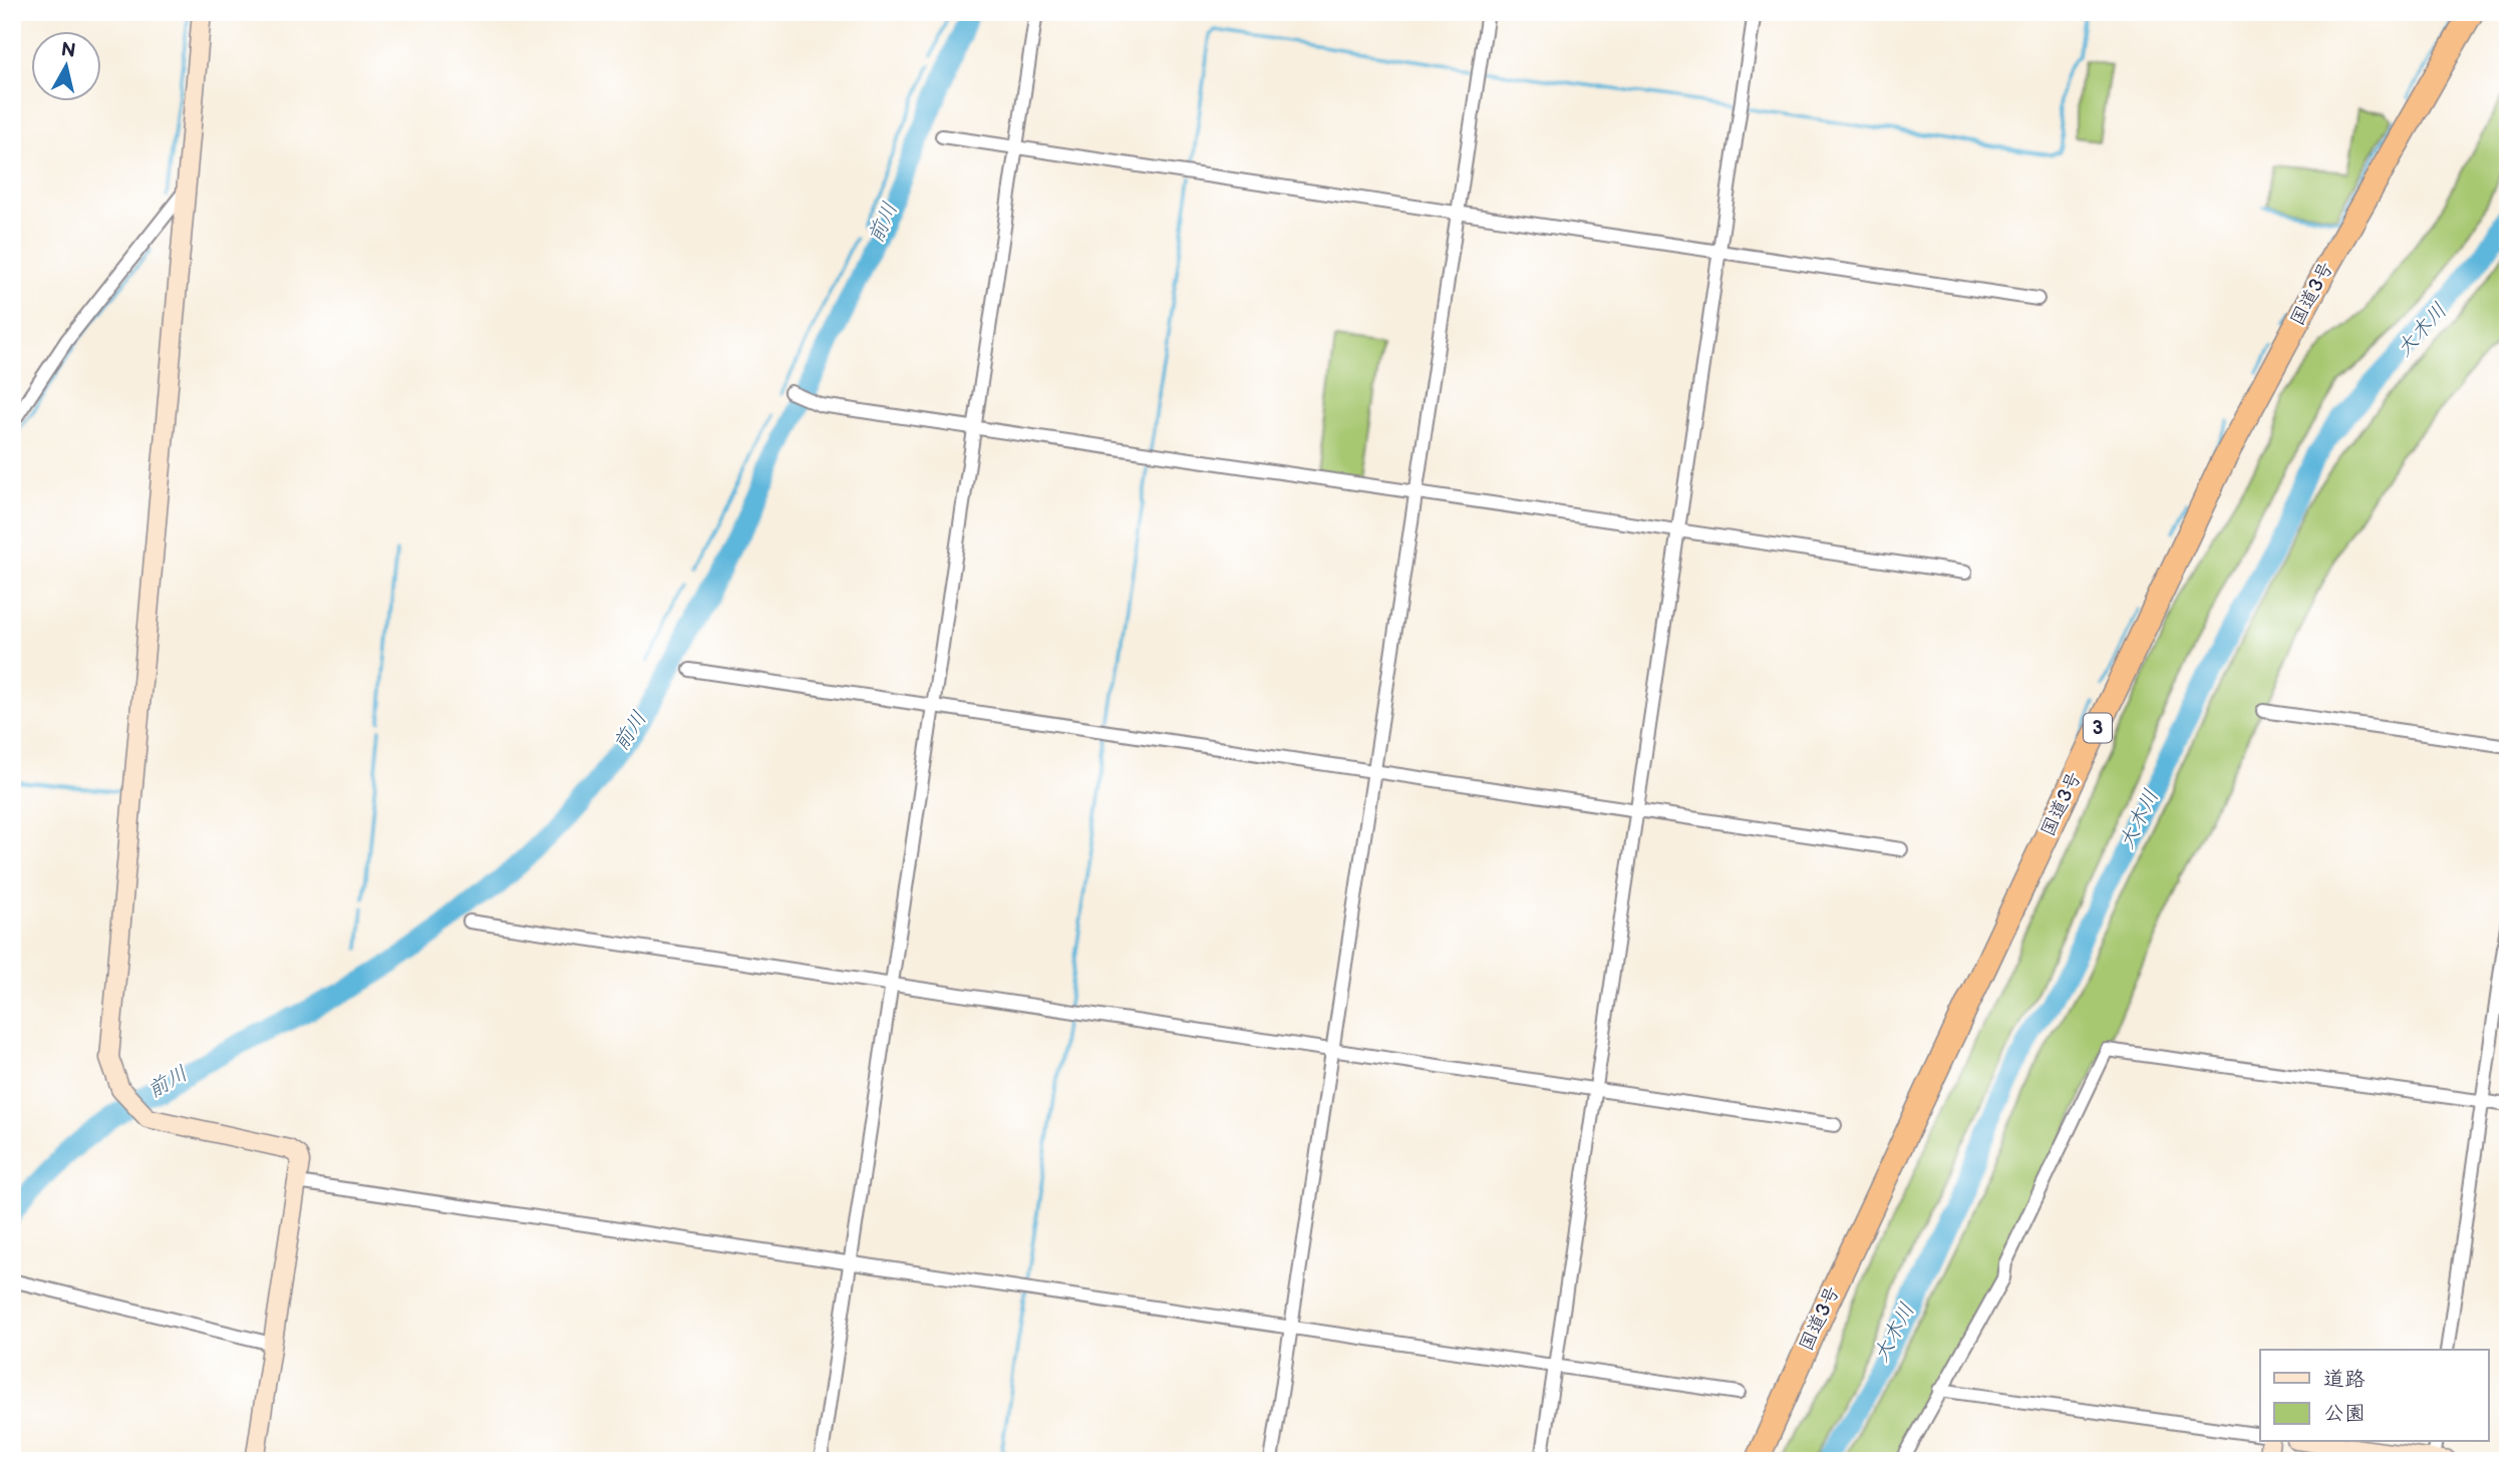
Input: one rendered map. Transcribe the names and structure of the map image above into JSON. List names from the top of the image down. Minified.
{"streets":{"highway":["国道3号","3"]},"water":["前川","大木川"],"legend":["道路","公園"],"north":"top"}
